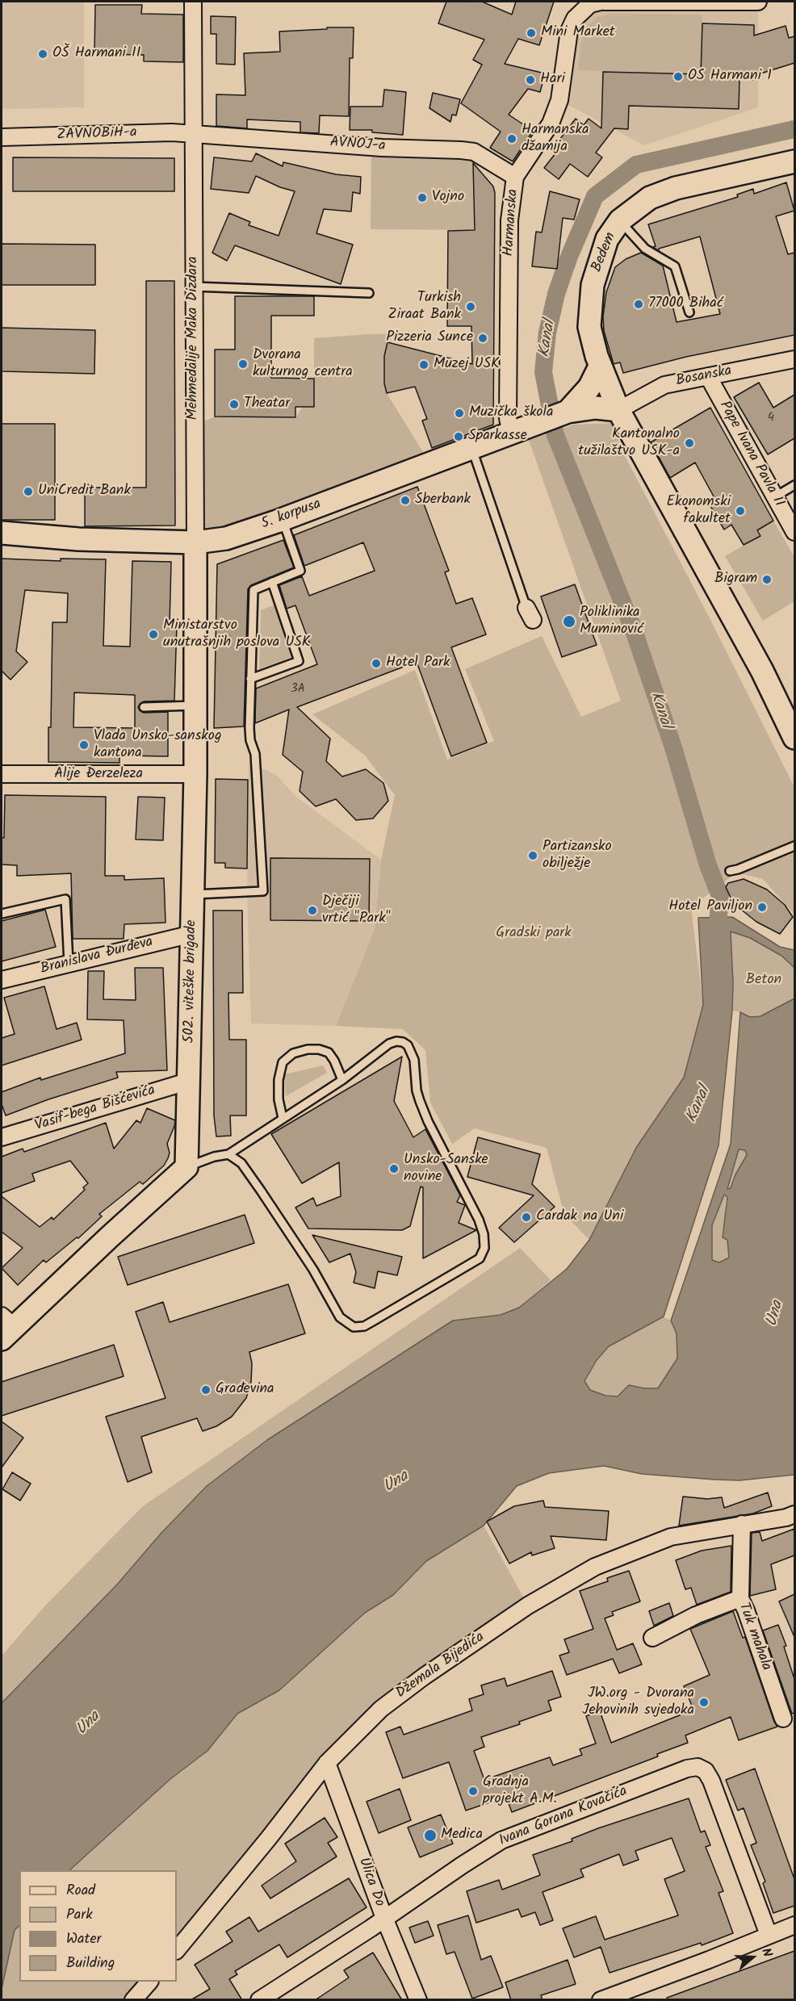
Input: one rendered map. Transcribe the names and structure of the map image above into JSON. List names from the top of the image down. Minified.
{"streets":{"street":["ZAVNOBiH-a","AVNOJ-a","Harmanska","Bedem","Mehmedalije Maka Dizdara","Bosanska","Pape Ivana Pavla II","5. korpusa","Alije Đerzeleza","Branislava Đurđeva","502. viteške brigade","Vasif-bega Bišćevića","Tuk mahala","Džemala Bijedića","Ivana Gorana Kovačića","Ulica Do"]},"crossings":[["ZAVNOBiH-a","AVNOJ-a"],["ZAVNOBiH-a","Mehmedalije Maka Dizdara"],["AVNOJ-a","Harmanska"],["AVNOJ-a","Mehmedalije Maka Dizdara"],["Harmanska","5. korpusa"],["Bedem","Bosanska"],["Bedem","5. korpusa"],["Mehmedalije Maka Dizdara","5. korpusa"],["Mehmedalije Maka Dizdara","502. viteške brigade"],["Bosanska","Pape Ivana Pavla II"],["Bosanska","5. korpusa"],["5. korpusa","502. viteške brigade"],["Alije Đerzeleza","502. viteške brigade"],["Branislava Đurđeva","502. viteške brigade"],["502. viteške brigade","Vasif-bega Bišćevića"],["Tuk mahala","Džemala Bijedića"],["Džemala Bijedića","Ulica Do"],["Ivana Gorana Kovačića","Ulica Do"]],"water":["Kanal","Una"],"parks":["Gradski park","Beton"],"places":["Mini Market","OŠ Harmani II","OS Harmani 1","Hari","Harmanska džamija","Vojno","77000 Bihać","Turkish Ziraat Bank","Pizzeria Sunce","Dvorana kulturnog centra","Muzej USK","Theatar","Muzička škola","Sparkasse","Kantonalno tužilaštvo USK-a","UniCredit Bank","Sberbank","Ekonomski fakultet","Bigram","Poliklinika Muminović","Ministarstvo unutrašnjih poslova USK","Hotel Park","Vlada Unsko-sanskog kantona","Partizansko obilježje","Hotel Paviljon","Dječiji vrtić \"Park\"","Unsko-Sanske novine","Cardak na Uni","Građevina","JW.org - Dvorana Jehovinih svjedoka","Gradnja projekt A.M.","Medica"],"house_numbers":["4","3A"],"legend":["Road","Park","Water","Building"],"north":"right"}
